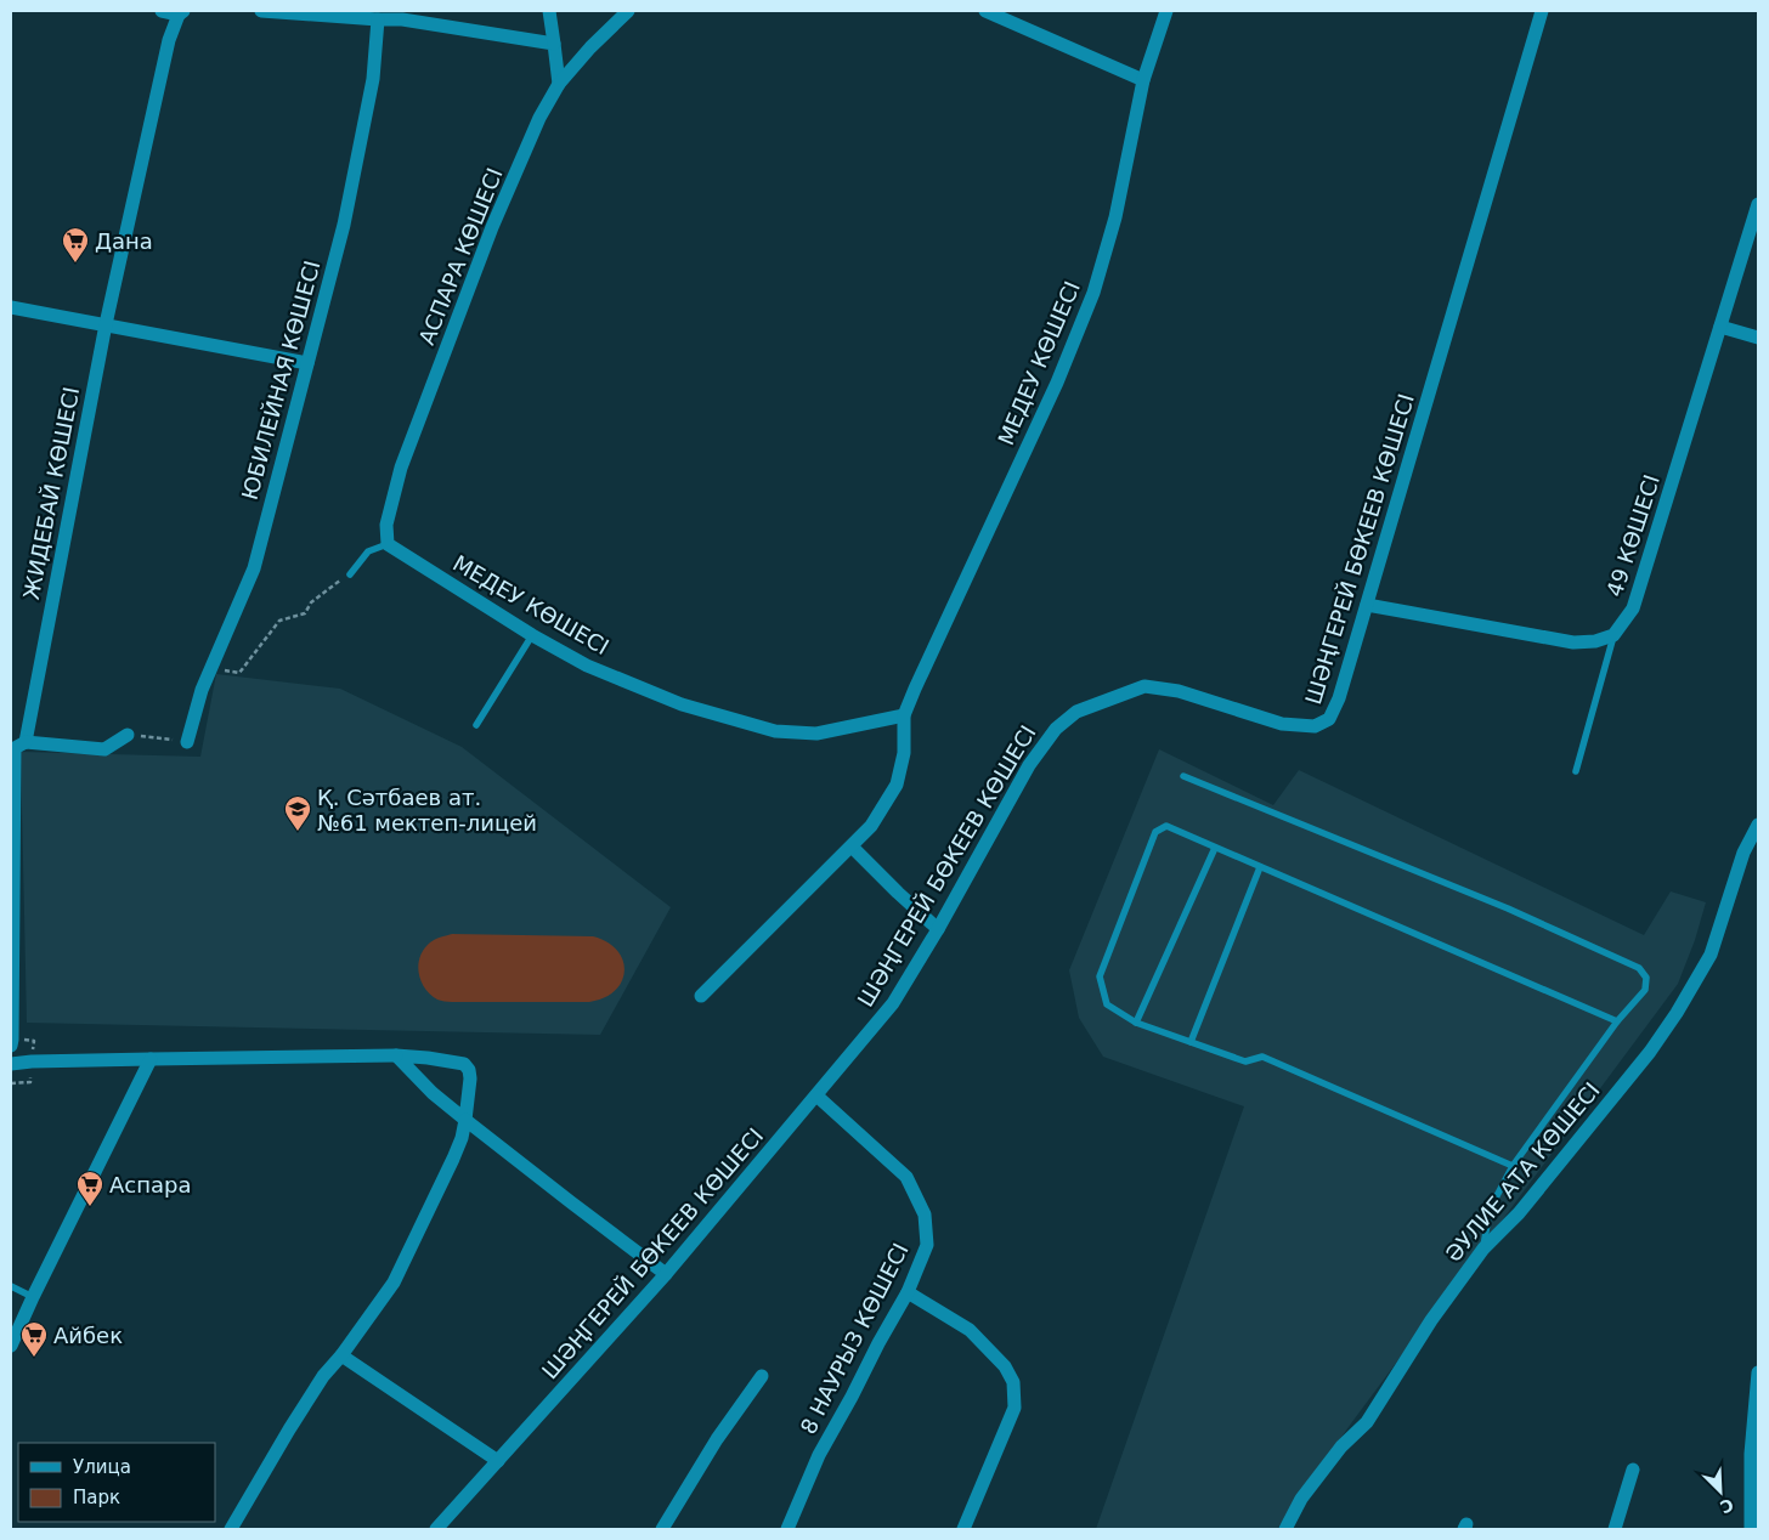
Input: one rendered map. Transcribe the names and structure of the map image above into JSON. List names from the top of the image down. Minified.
{"streets":{"street":["АСПАРА КӨШЕСІ","МЕДЕУ КӨШЕСІ","ЮБИЛЕЙНАЯ КӨШЕСІ","ЖИДЕБАЙ КӨШЕСІ","49 КӨШЕСІ","ШӘҢГЕРЕЙ БӨКЕЕВ КӨШЕСІ","ӘУЛИЕ АТА КӨШЕСІ","8 НАУРЫЗ КӨШЕСІ"]},"crossings":[["АСПАРА КӨШЕСІ","МЕДЕУ КӨШЕСІ"],["ШӘҢГЕРЕЙ БӨКЕЕВ КӨШЕСІ","8 НАУРЫЗ КӨШЕСІ"]],"places":{"supermarket":["Дана","Аспара","Айбек"],"school or university":["Қ. Сәтбаев ат. №61 мектеп-лицей"]},"legend":["Улица","Парк"],"north":"bottom right"}
